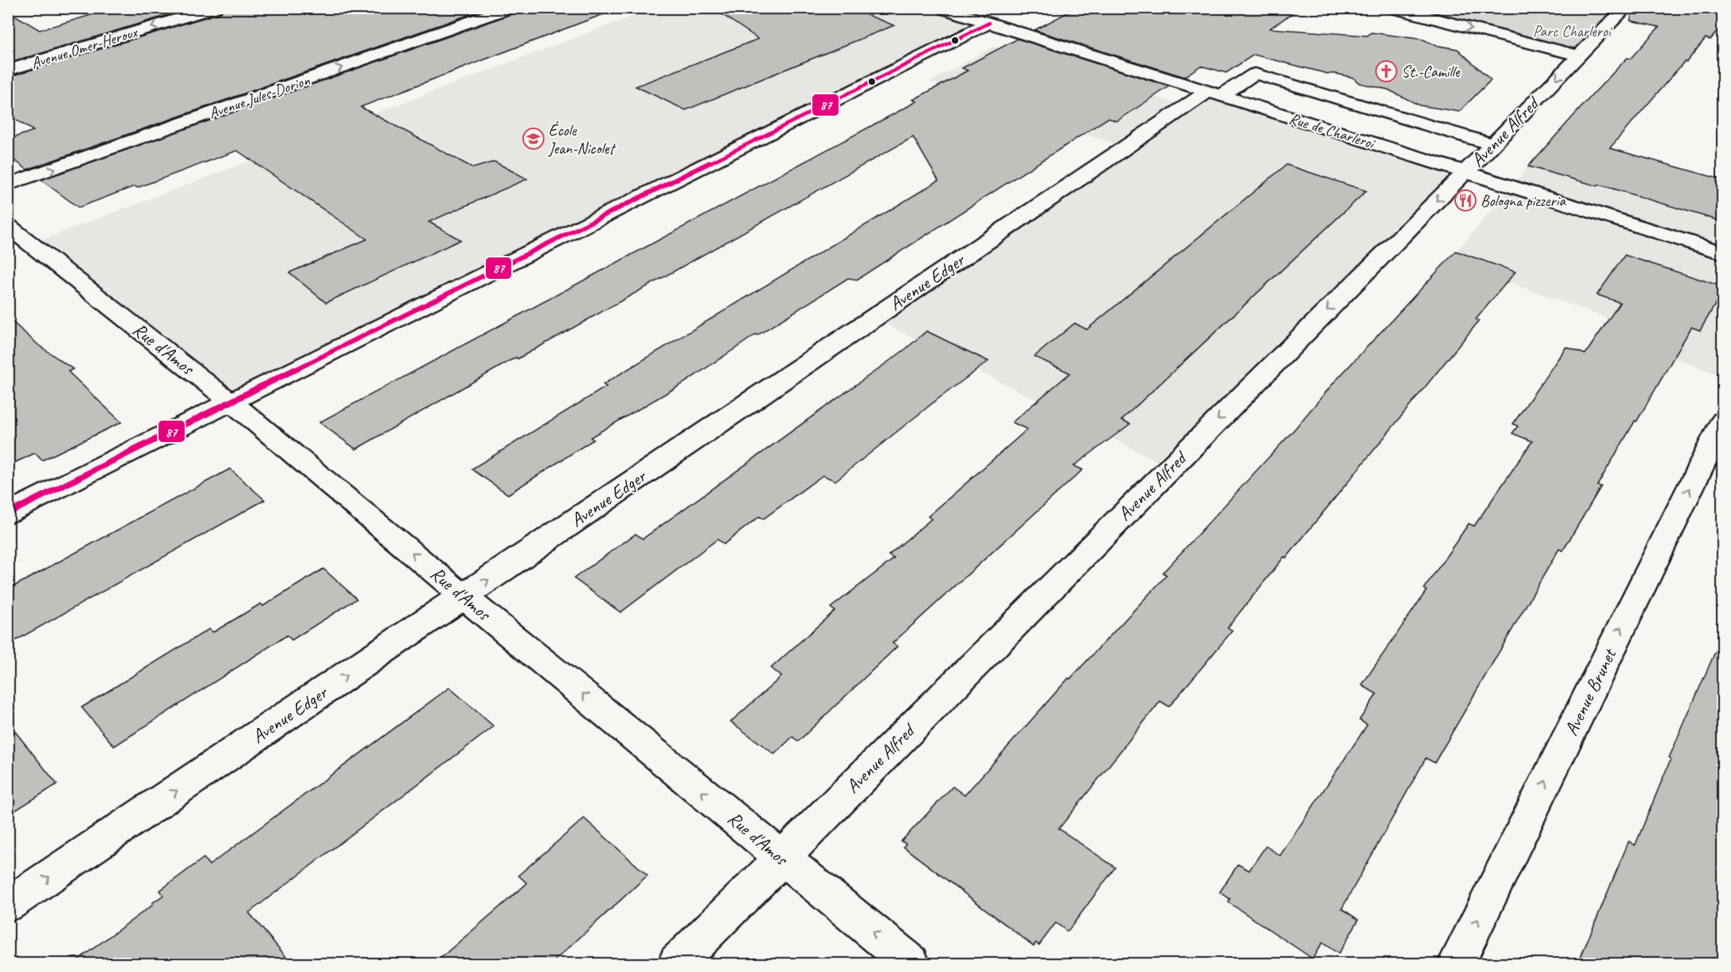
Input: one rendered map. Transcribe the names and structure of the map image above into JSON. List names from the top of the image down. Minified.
{"streets":{"street":["Avenue Omer-Heroux","Avenue Jules-Dorion","Rue de Charleroi","Avenue Alfred","Avenue Edger","Rue d'Amos","Avenue Brunet"]},"crossings":[["Rue de Charleroi","Avenue Alfred"],["Rue de Charleroi","Avenue Edger"],["Avenue Alfred","Avenue Edger"],["Avenue Alfred","Rue d'Amos"],["Avenue Edger","Rue d'Amos"]],"one_way":["Avenue Omer-Heroux","Avenue Jules-Dorion","Avenue Alfred","Avenue Edger","Rue d'Amos","Avenue Brunet"],"parks":["Parc Charleroi"],"places":{"church":["St.-Camille"],"school or university":["École Jean-Nicolet"],"restaurant":["Bologna pizzeria"]},"lines":["transit line 87"]}
